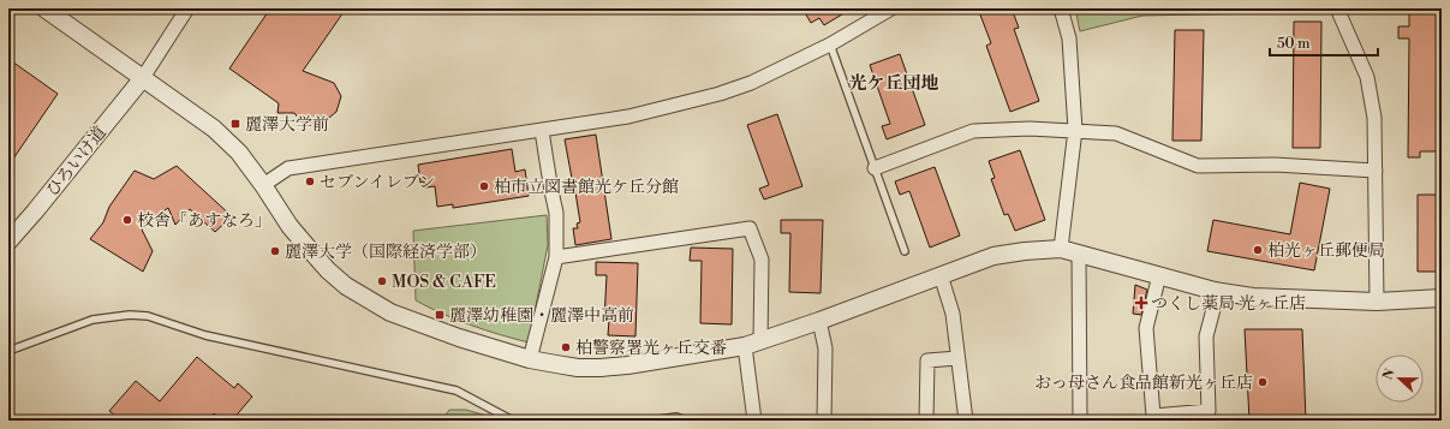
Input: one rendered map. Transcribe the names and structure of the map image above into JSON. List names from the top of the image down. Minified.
{"streets":{"street":["ひろいけ道"]},"districts":["光ケ丘団地"],"places":{"transit":["麗澤大学前","麗澤幼稚園・麗澤中高前"],"other":["セブンイレブン","柏市立図書館光ケ丘分館","校舎「あすなろ」","柏光ヶ丘郵便局","麗澤大学（国際経済学部）","MOS & CAFE","柏警察署光ヶ丘交番","おっ母さん食品館新光ヶ丘店"],"health":["つくし薬局 光ヶ丘店"]},"scale_bar":"50 m","north":"left"}
